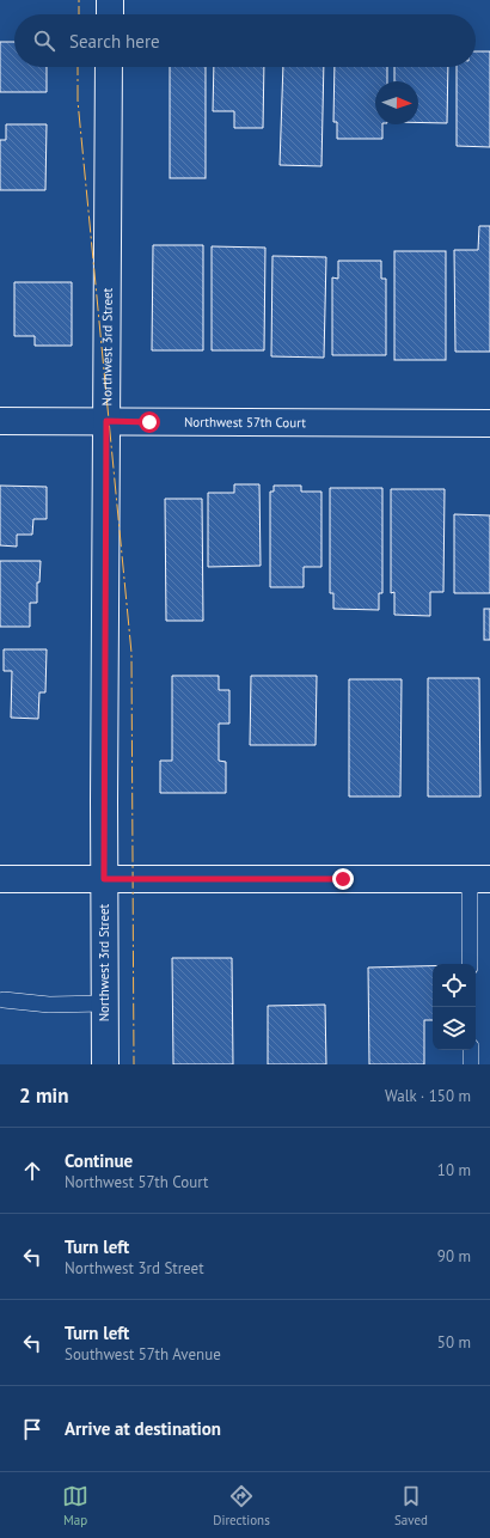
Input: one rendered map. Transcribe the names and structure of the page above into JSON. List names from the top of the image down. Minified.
{"streets":{"street":["Northwest 3rd Street","Northwest 57th Court"]},"crossings":[["Northwest 3rd Street","Northwest 57th Court"]],"north":"right","page":{"search":"Search here","heading":["2 min","Walk · 150 m"],"list":[["Continue","Northwest 57th Court","10 m"],["Turn left","Northwest 3rd Street","90 m"],["Turn left","Southwest 57th Avenue","50 m"],"Arrive at destination"],"nav":["Map","Directions","Saved"]}}
